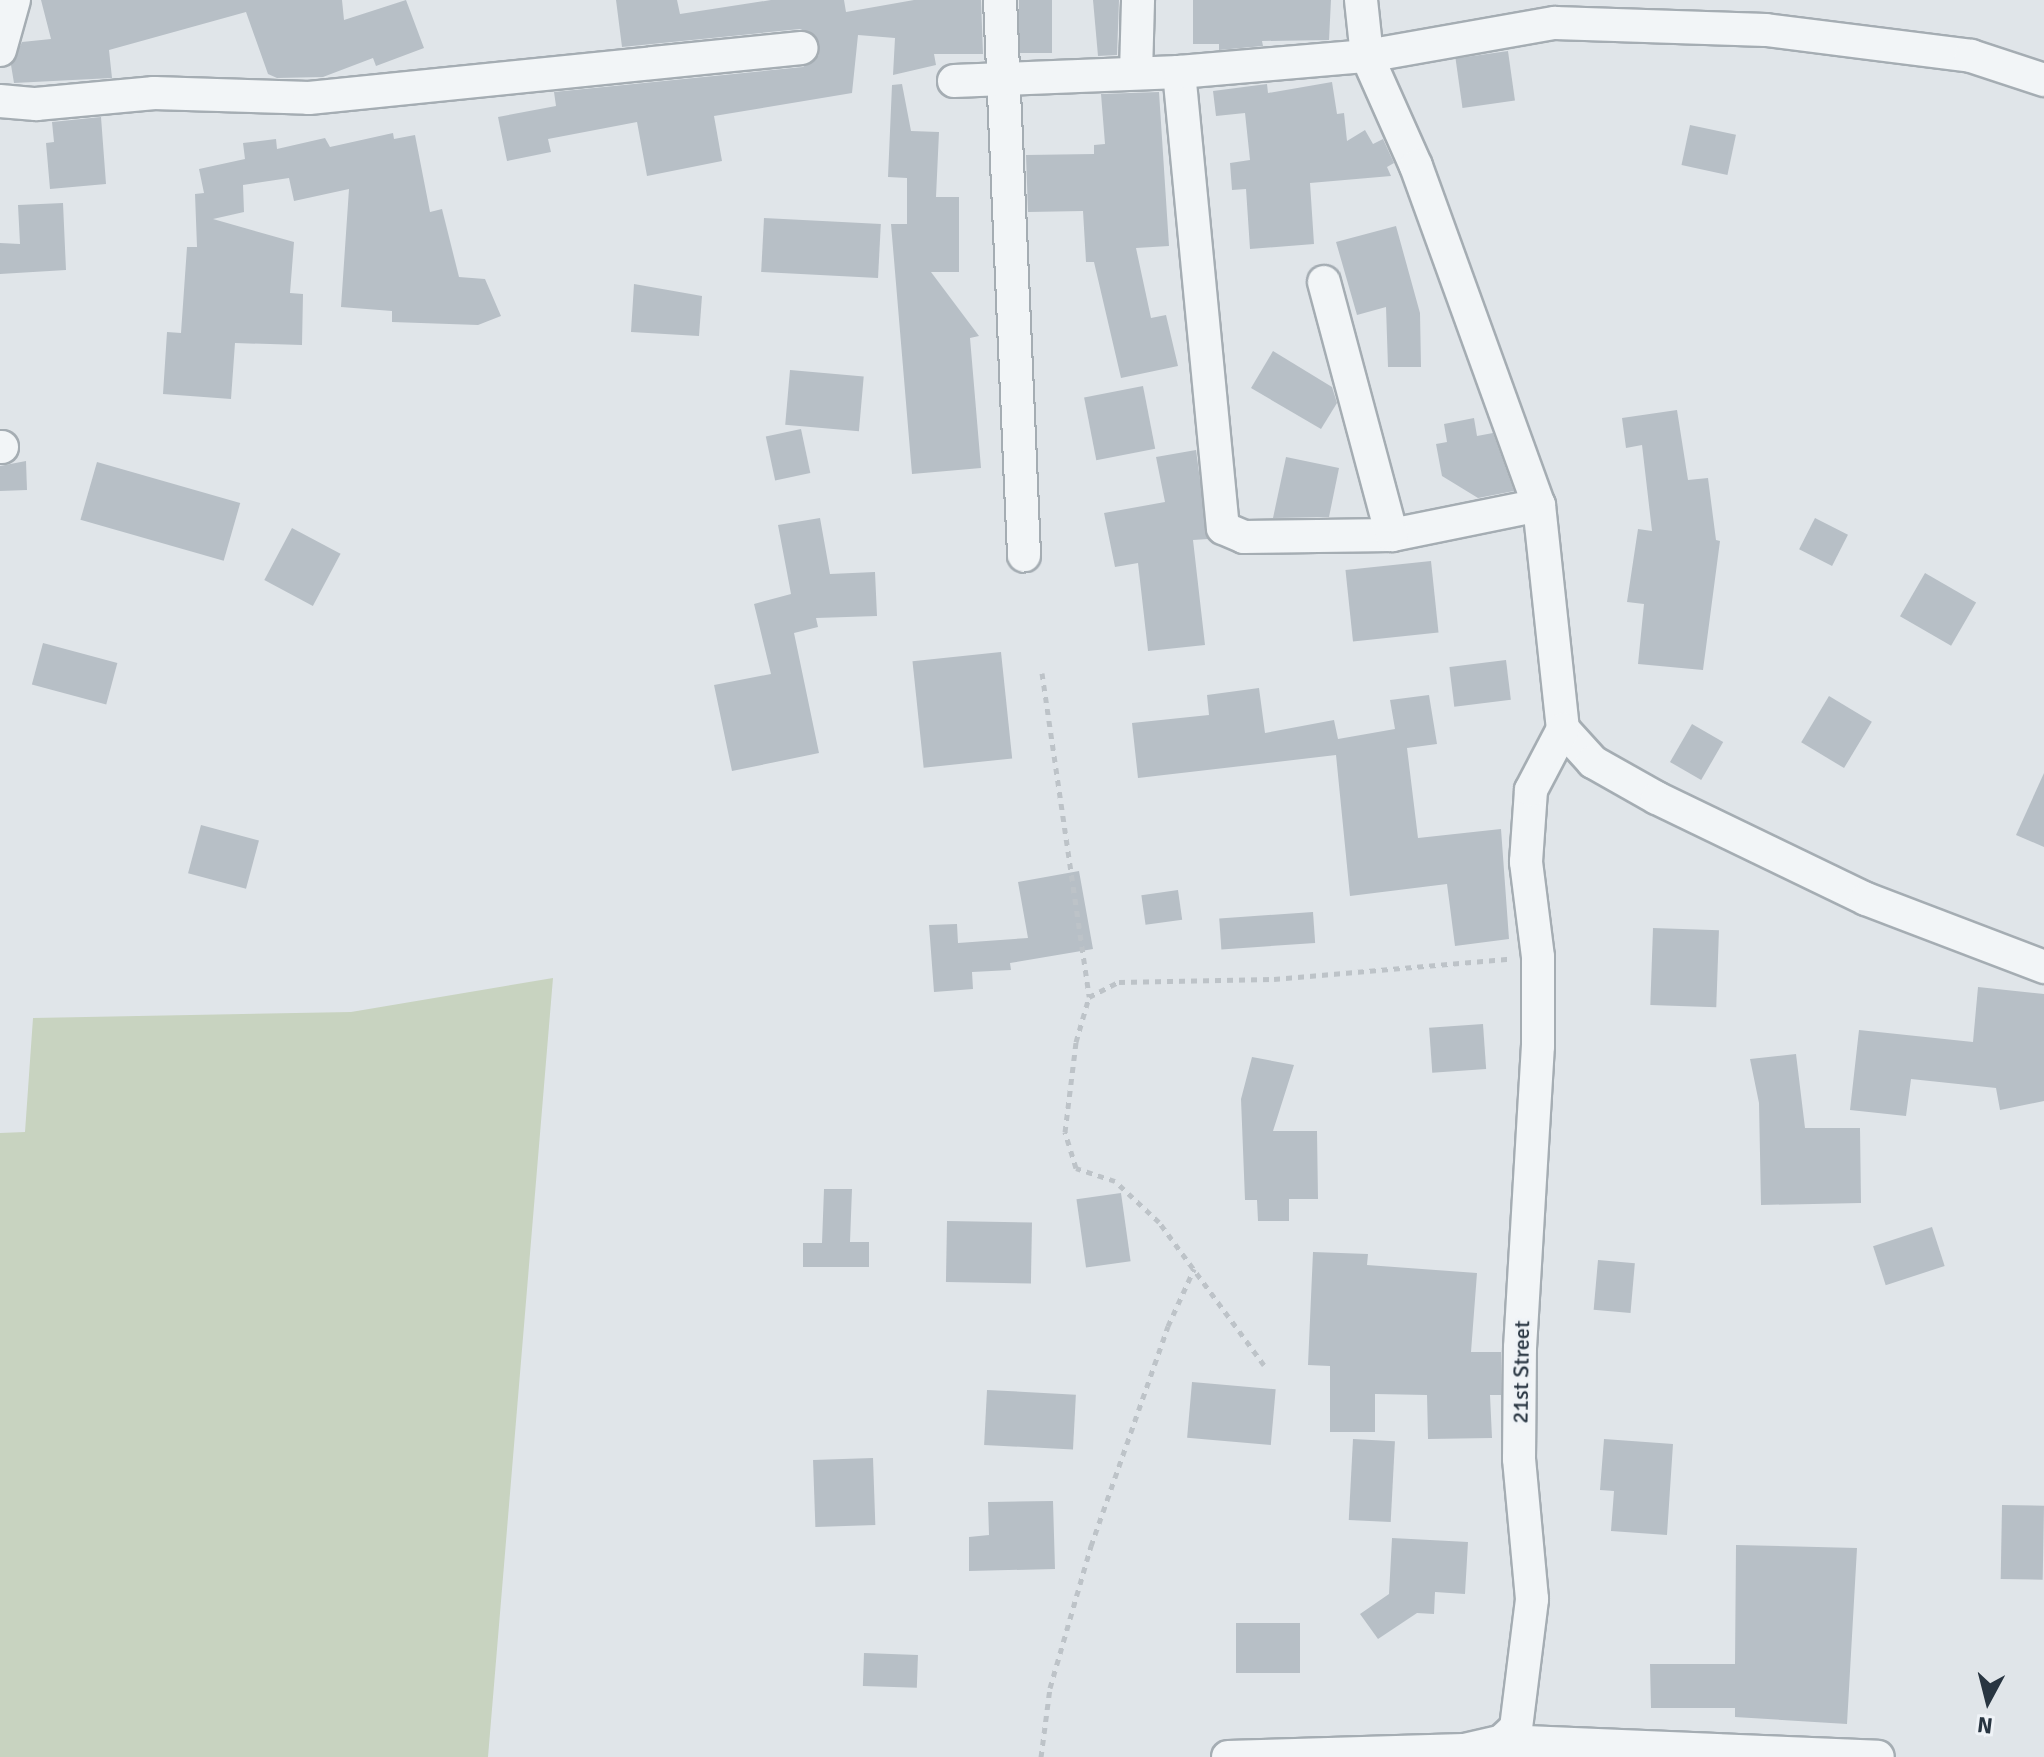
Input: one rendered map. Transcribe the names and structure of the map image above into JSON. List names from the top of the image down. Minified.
{"streets":{"street":["21st Street"]},"north":"bottom"}
